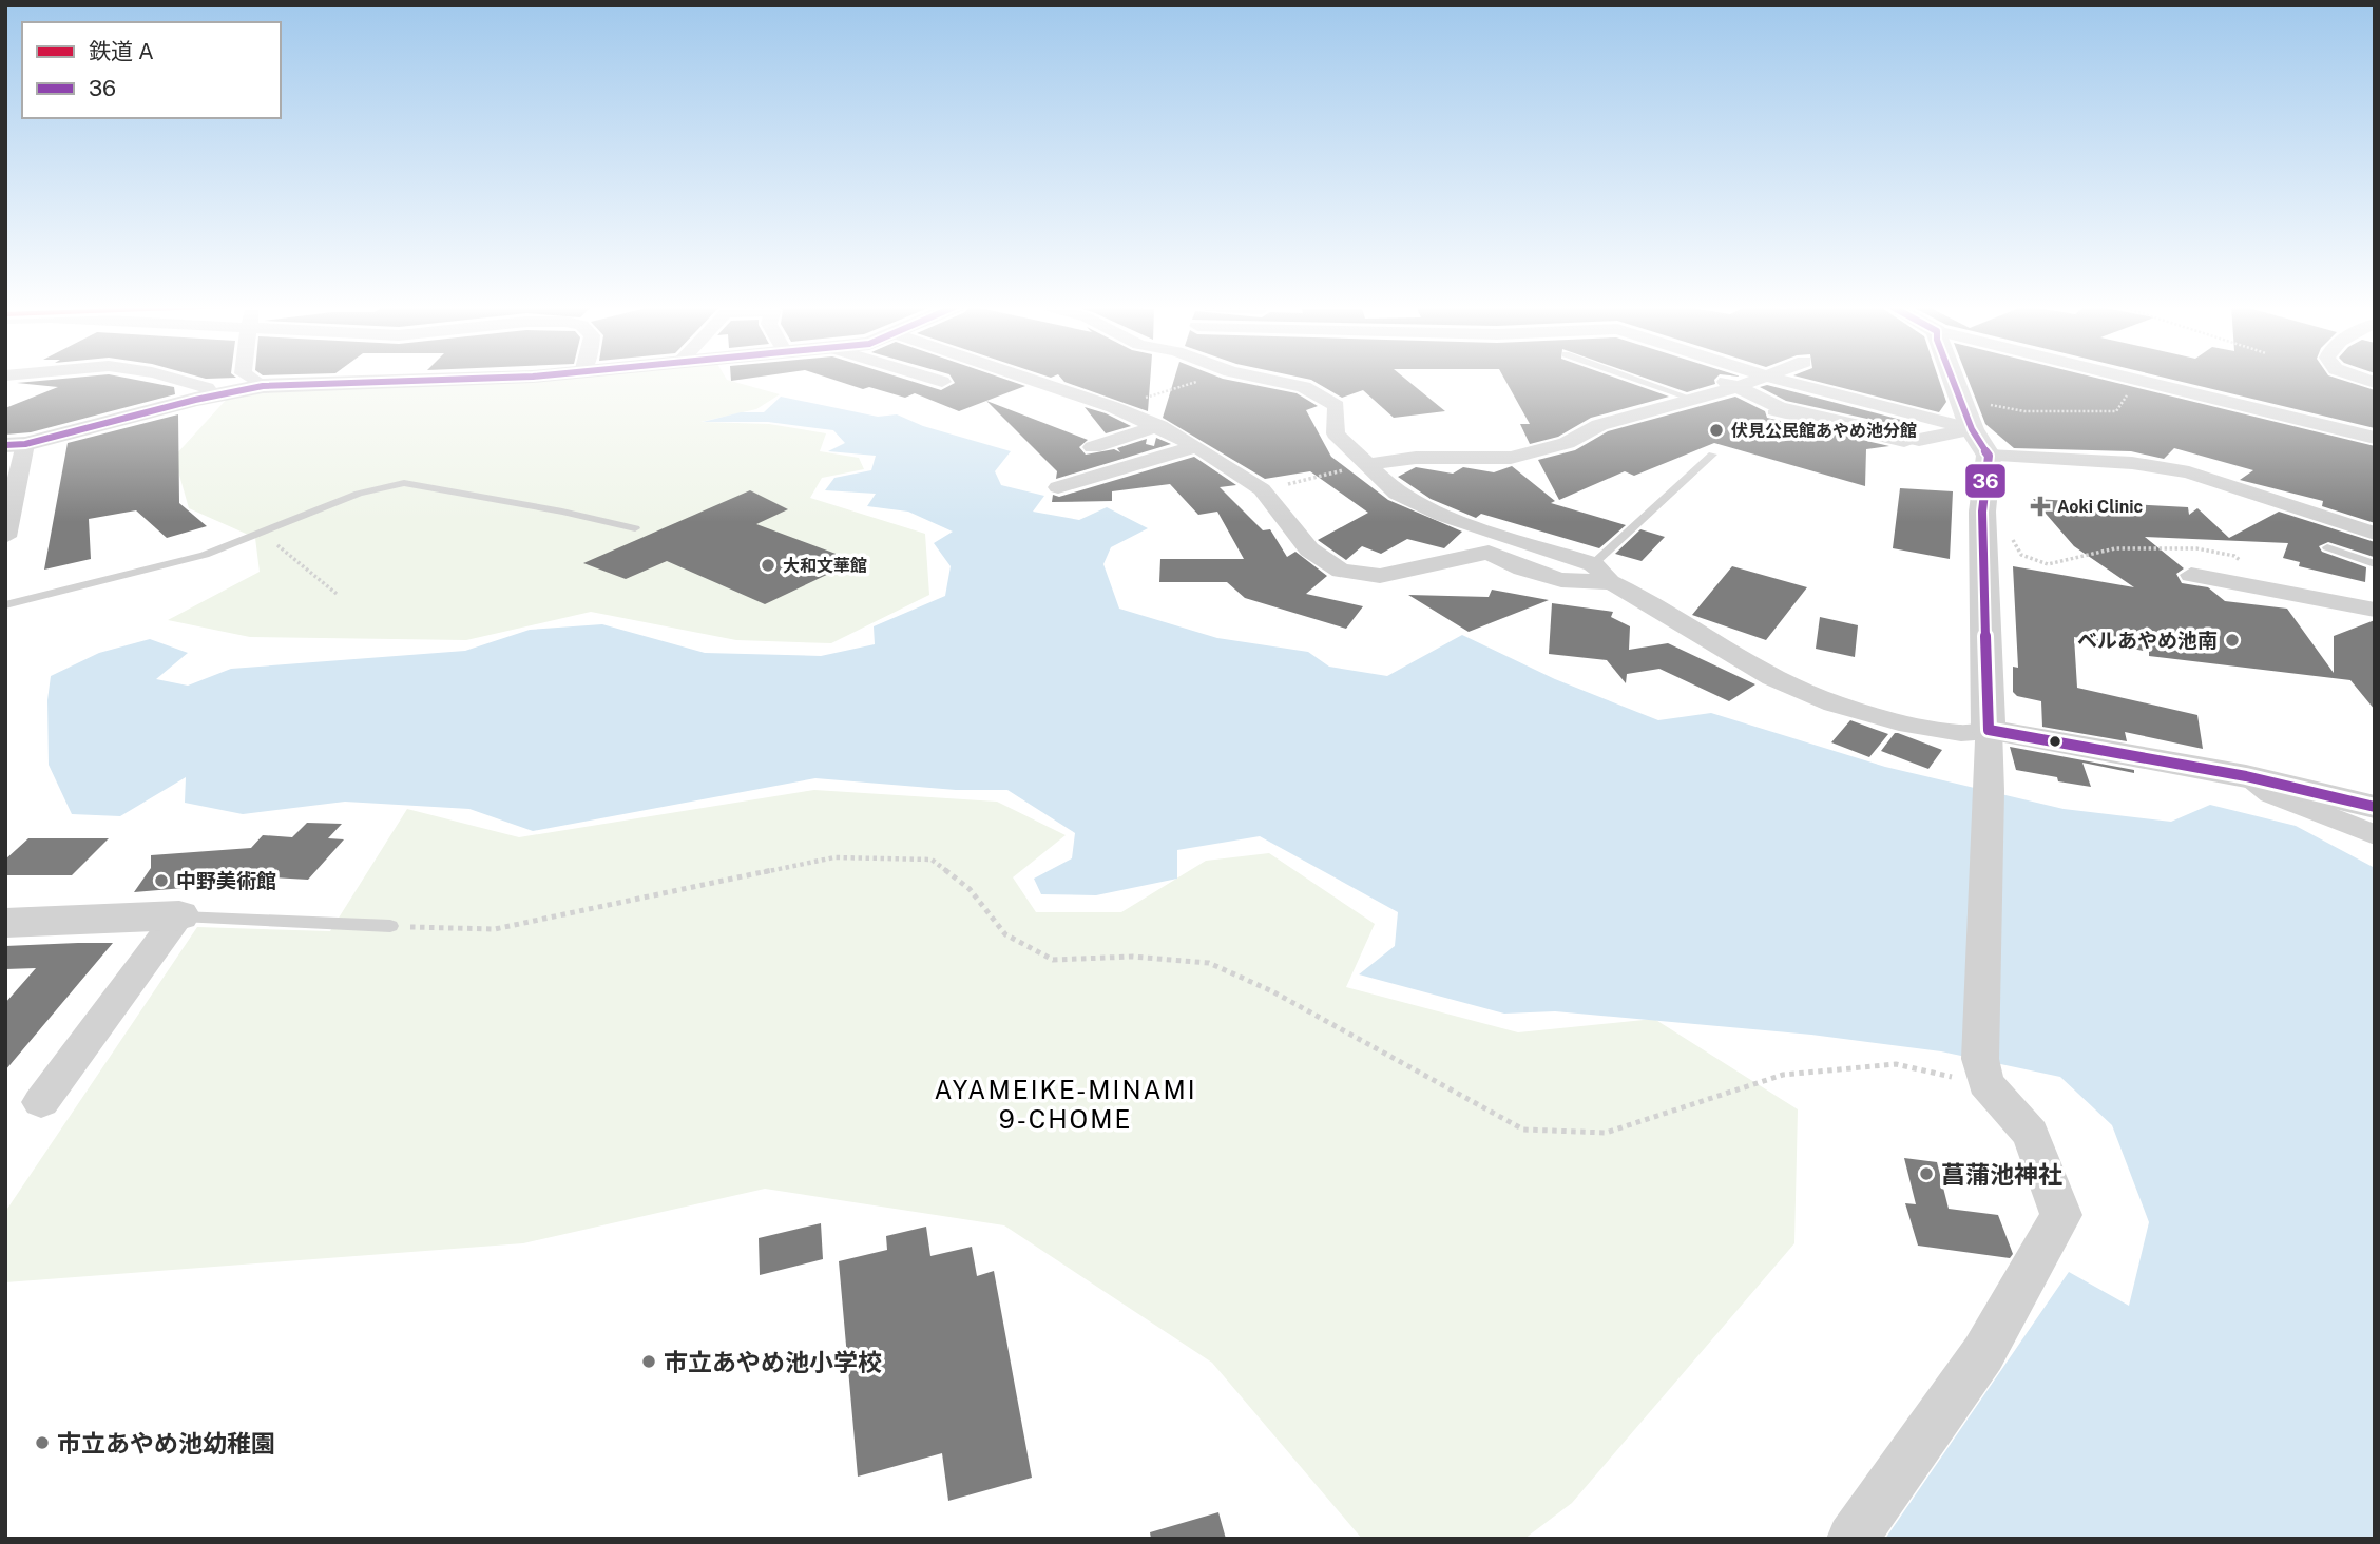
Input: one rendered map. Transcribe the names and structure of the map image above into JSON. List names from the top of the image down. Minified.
{"districts":["AYAMEIKE-MINAMI 9-CHOME"],"places":{"other":["伏見公民館あやめ池分館","大和文華館","ベルあやめ池南","中野美術館","菖蒲池神社","市立あやめ池小学校","市立あやめ池幼稚園"],"health":["Aoki Clinic"]},"lines":["transit line 36"],"legend":["鉄道 A","36"]}
